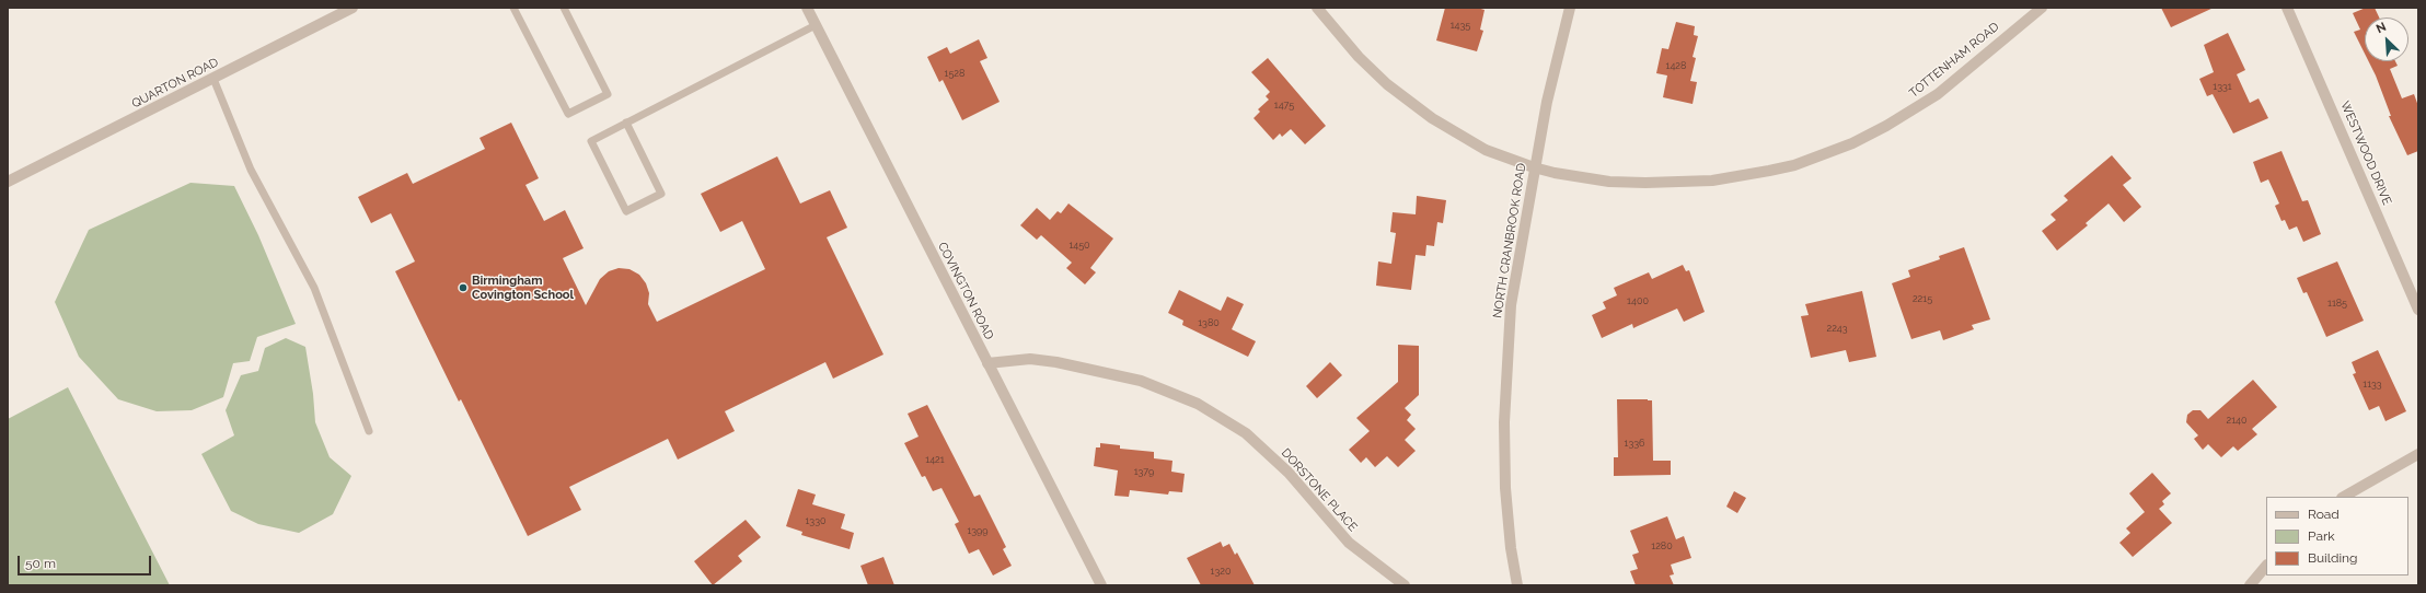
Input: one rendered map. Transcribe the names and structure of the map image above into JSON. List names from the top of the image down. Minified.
{"streets":{"street":["TOTTENHAM ROAD","QUARTON ROAD","WESTWOOD DRIVE","NORTH CRANBROOK ROAD","COVINGTON ROAD","DORSTONE PLACE"]},"crossings":[["TOTTENHAM ROAD","NORTH CRANBROOK ROAD"],["COVINGTON ROAD","DORSTONE PLACE"]],"places":["Birmingham Covington School"],"house_numbers":["1435","1428","1528","1331","1475","1450","2215","1400","1185","1380","2243","1133","2140","1336","1421","1379","1330","1399","1280","1320"],"legend":["Road","Park","Building"],"scale_bar":"50 m","north":"top left"}
